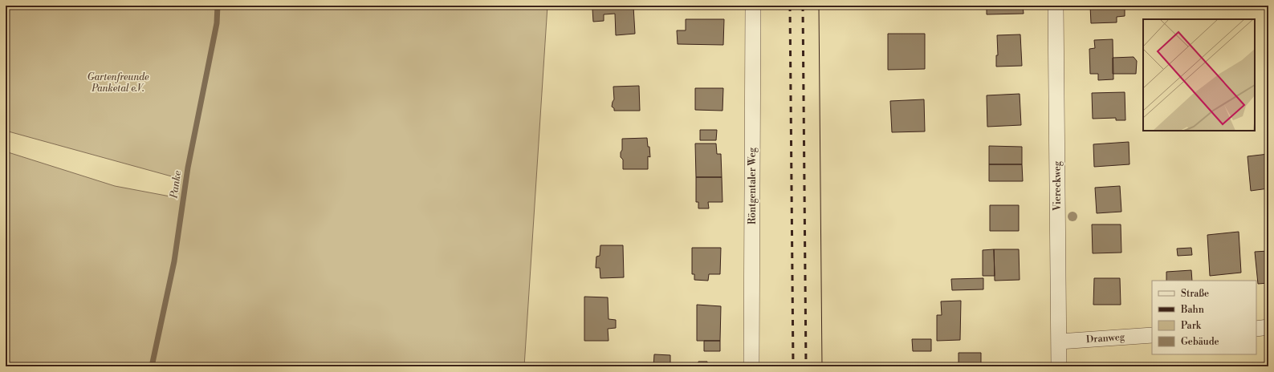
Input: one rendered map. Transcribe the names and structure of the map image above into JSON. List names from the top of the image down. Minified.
{"streets":{"street":["Röntgentaler Weg","Viereckweg","Dranweg"]},"crossings":[["Viereckweg","Dranweg"]],"water":["Panke"],"parks":["Gartenfreunde Panketal e.V."],"legend":["Straße","Bahn","Park","Gebäude"]}
